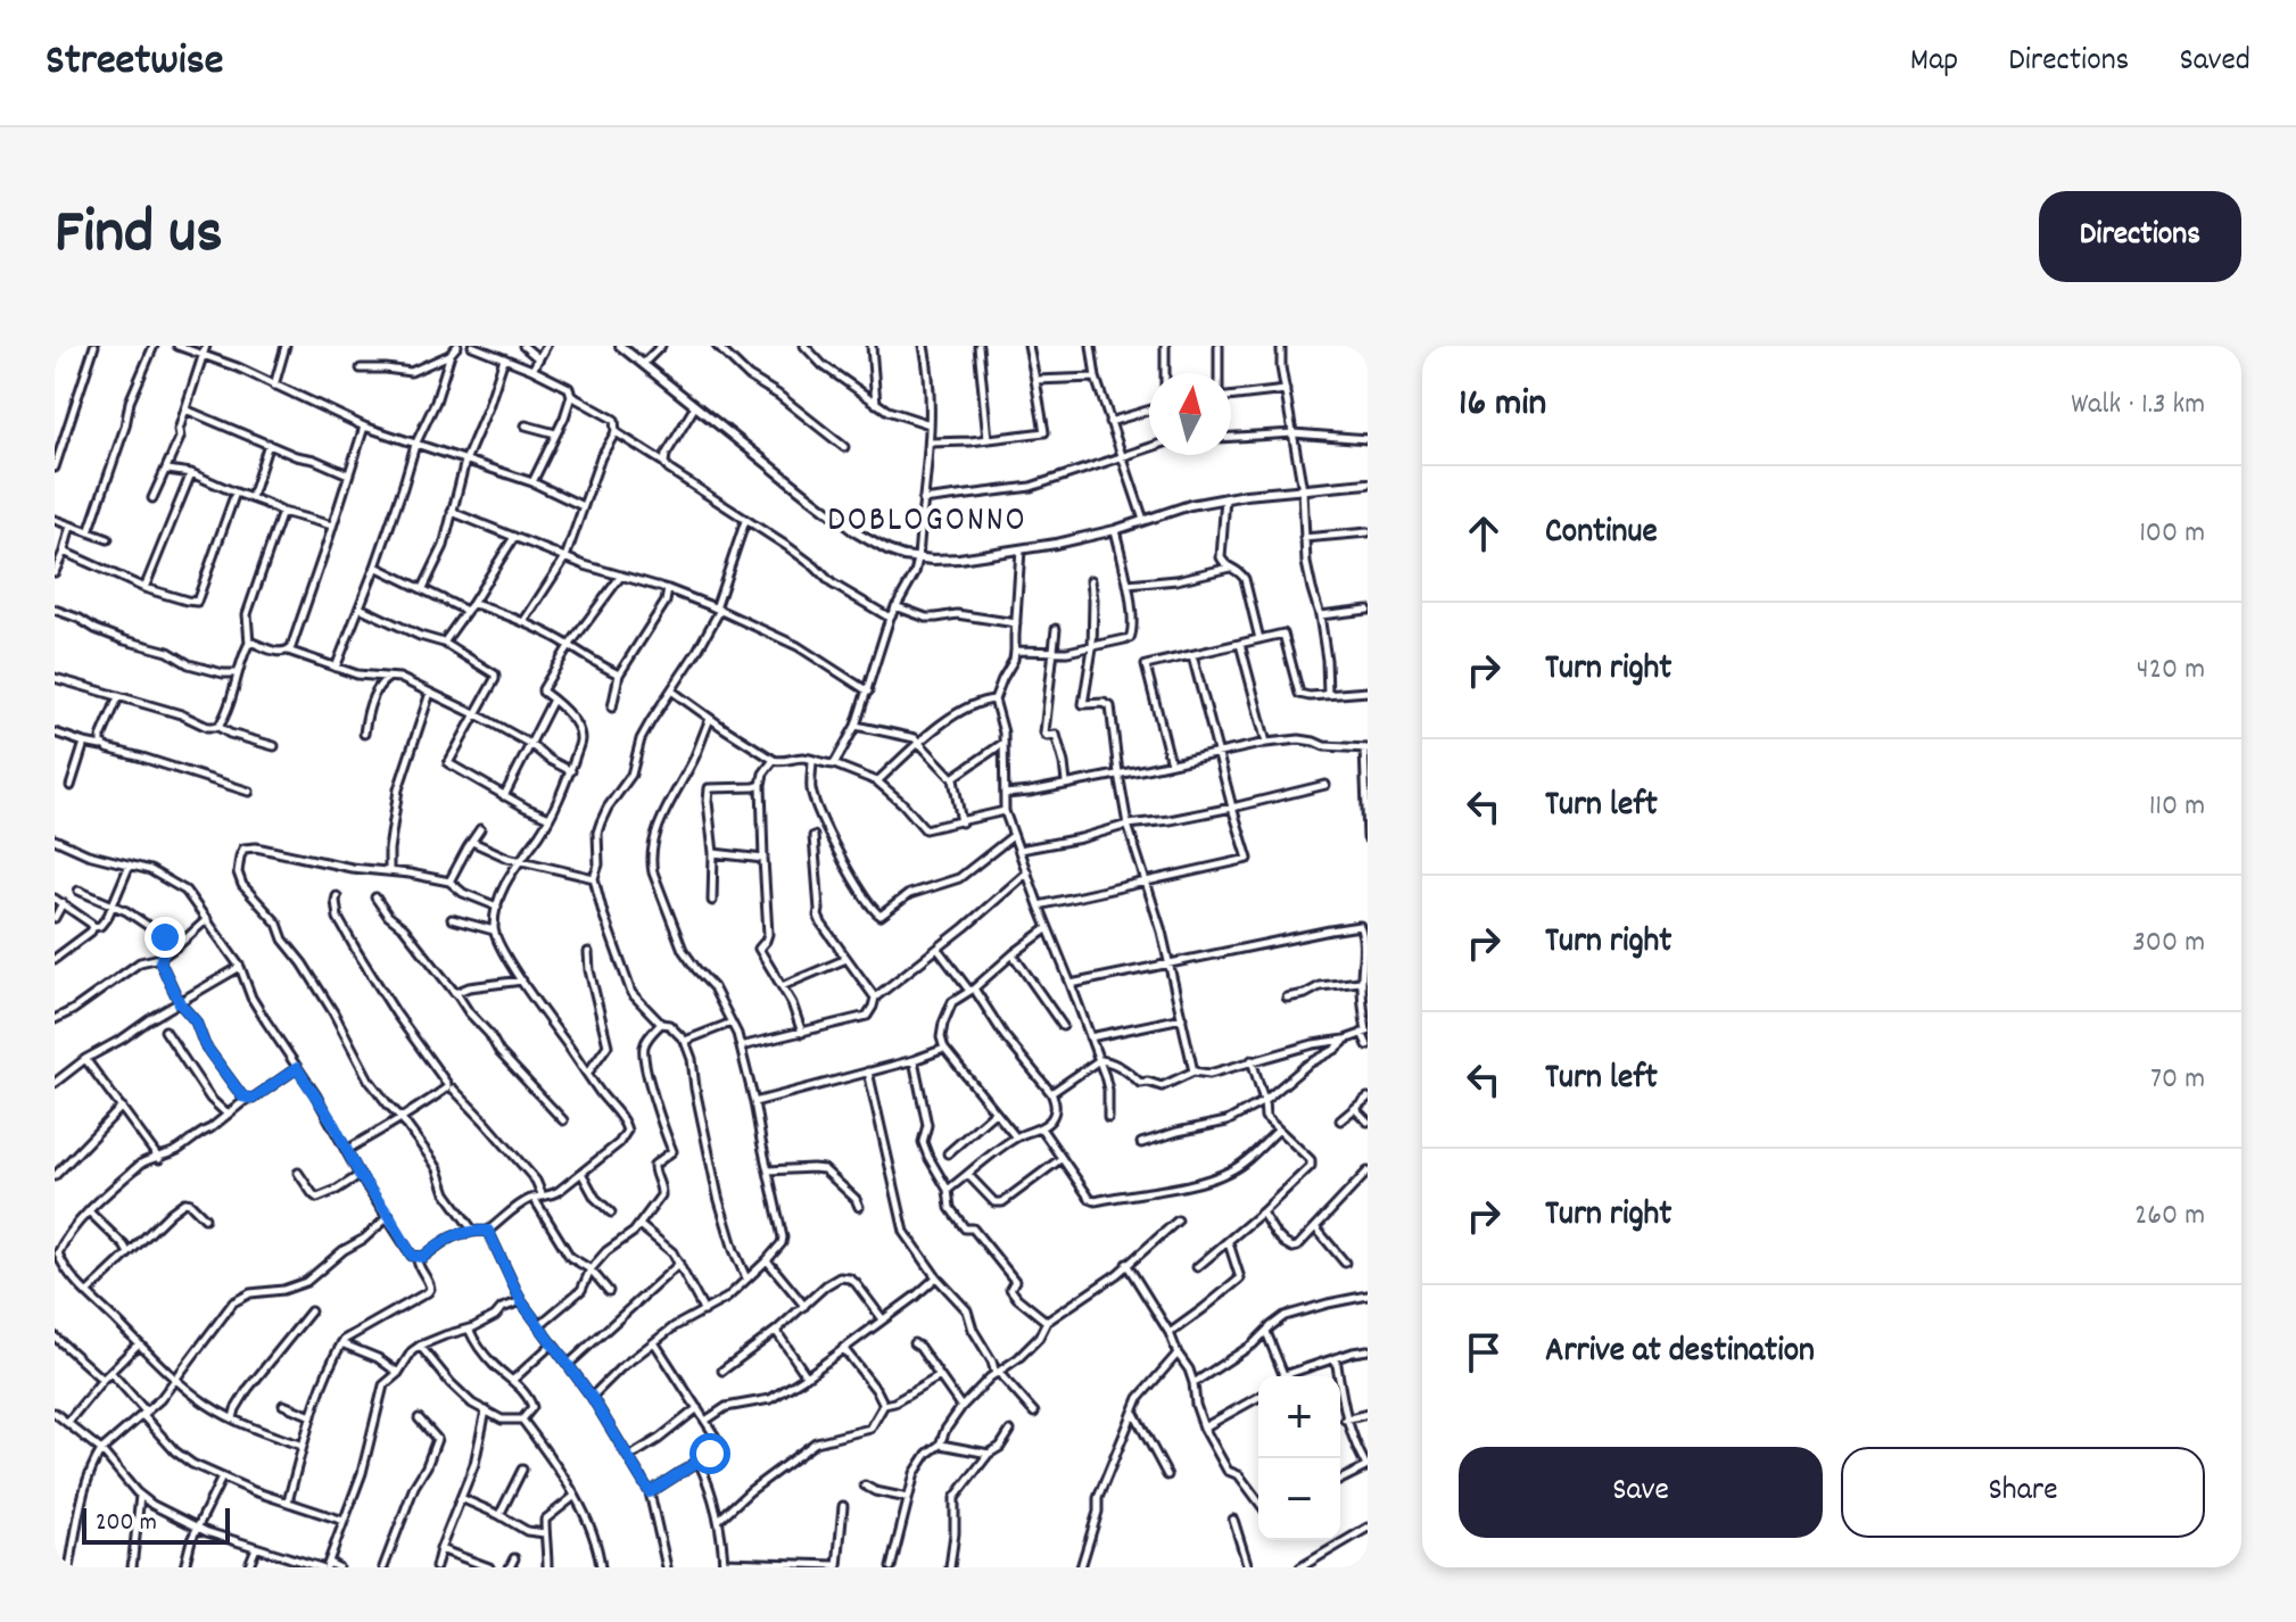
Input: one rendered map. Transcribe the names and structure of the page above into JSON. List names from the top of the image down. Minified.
{"districts":["DOBLOGONNO"],"scale_bar":"200 m","north":"top","page":{"header":"Streetwise","nav":["Map","Directions","Saved"],"title":"Find us","buttons":["Directions",["Save","Share"]],"heading":["16 min","Walk · 1.3 km"],"list":[["Continue","100 m"],["Turn right","420 m"],["Turn left","110 m"],["Turn right","300 m"],["Turn left","70 m"],["Turn right","260 m"],"Arrive at destination"],"map_buttons":["+","−"],"scale":"200 m"}}
